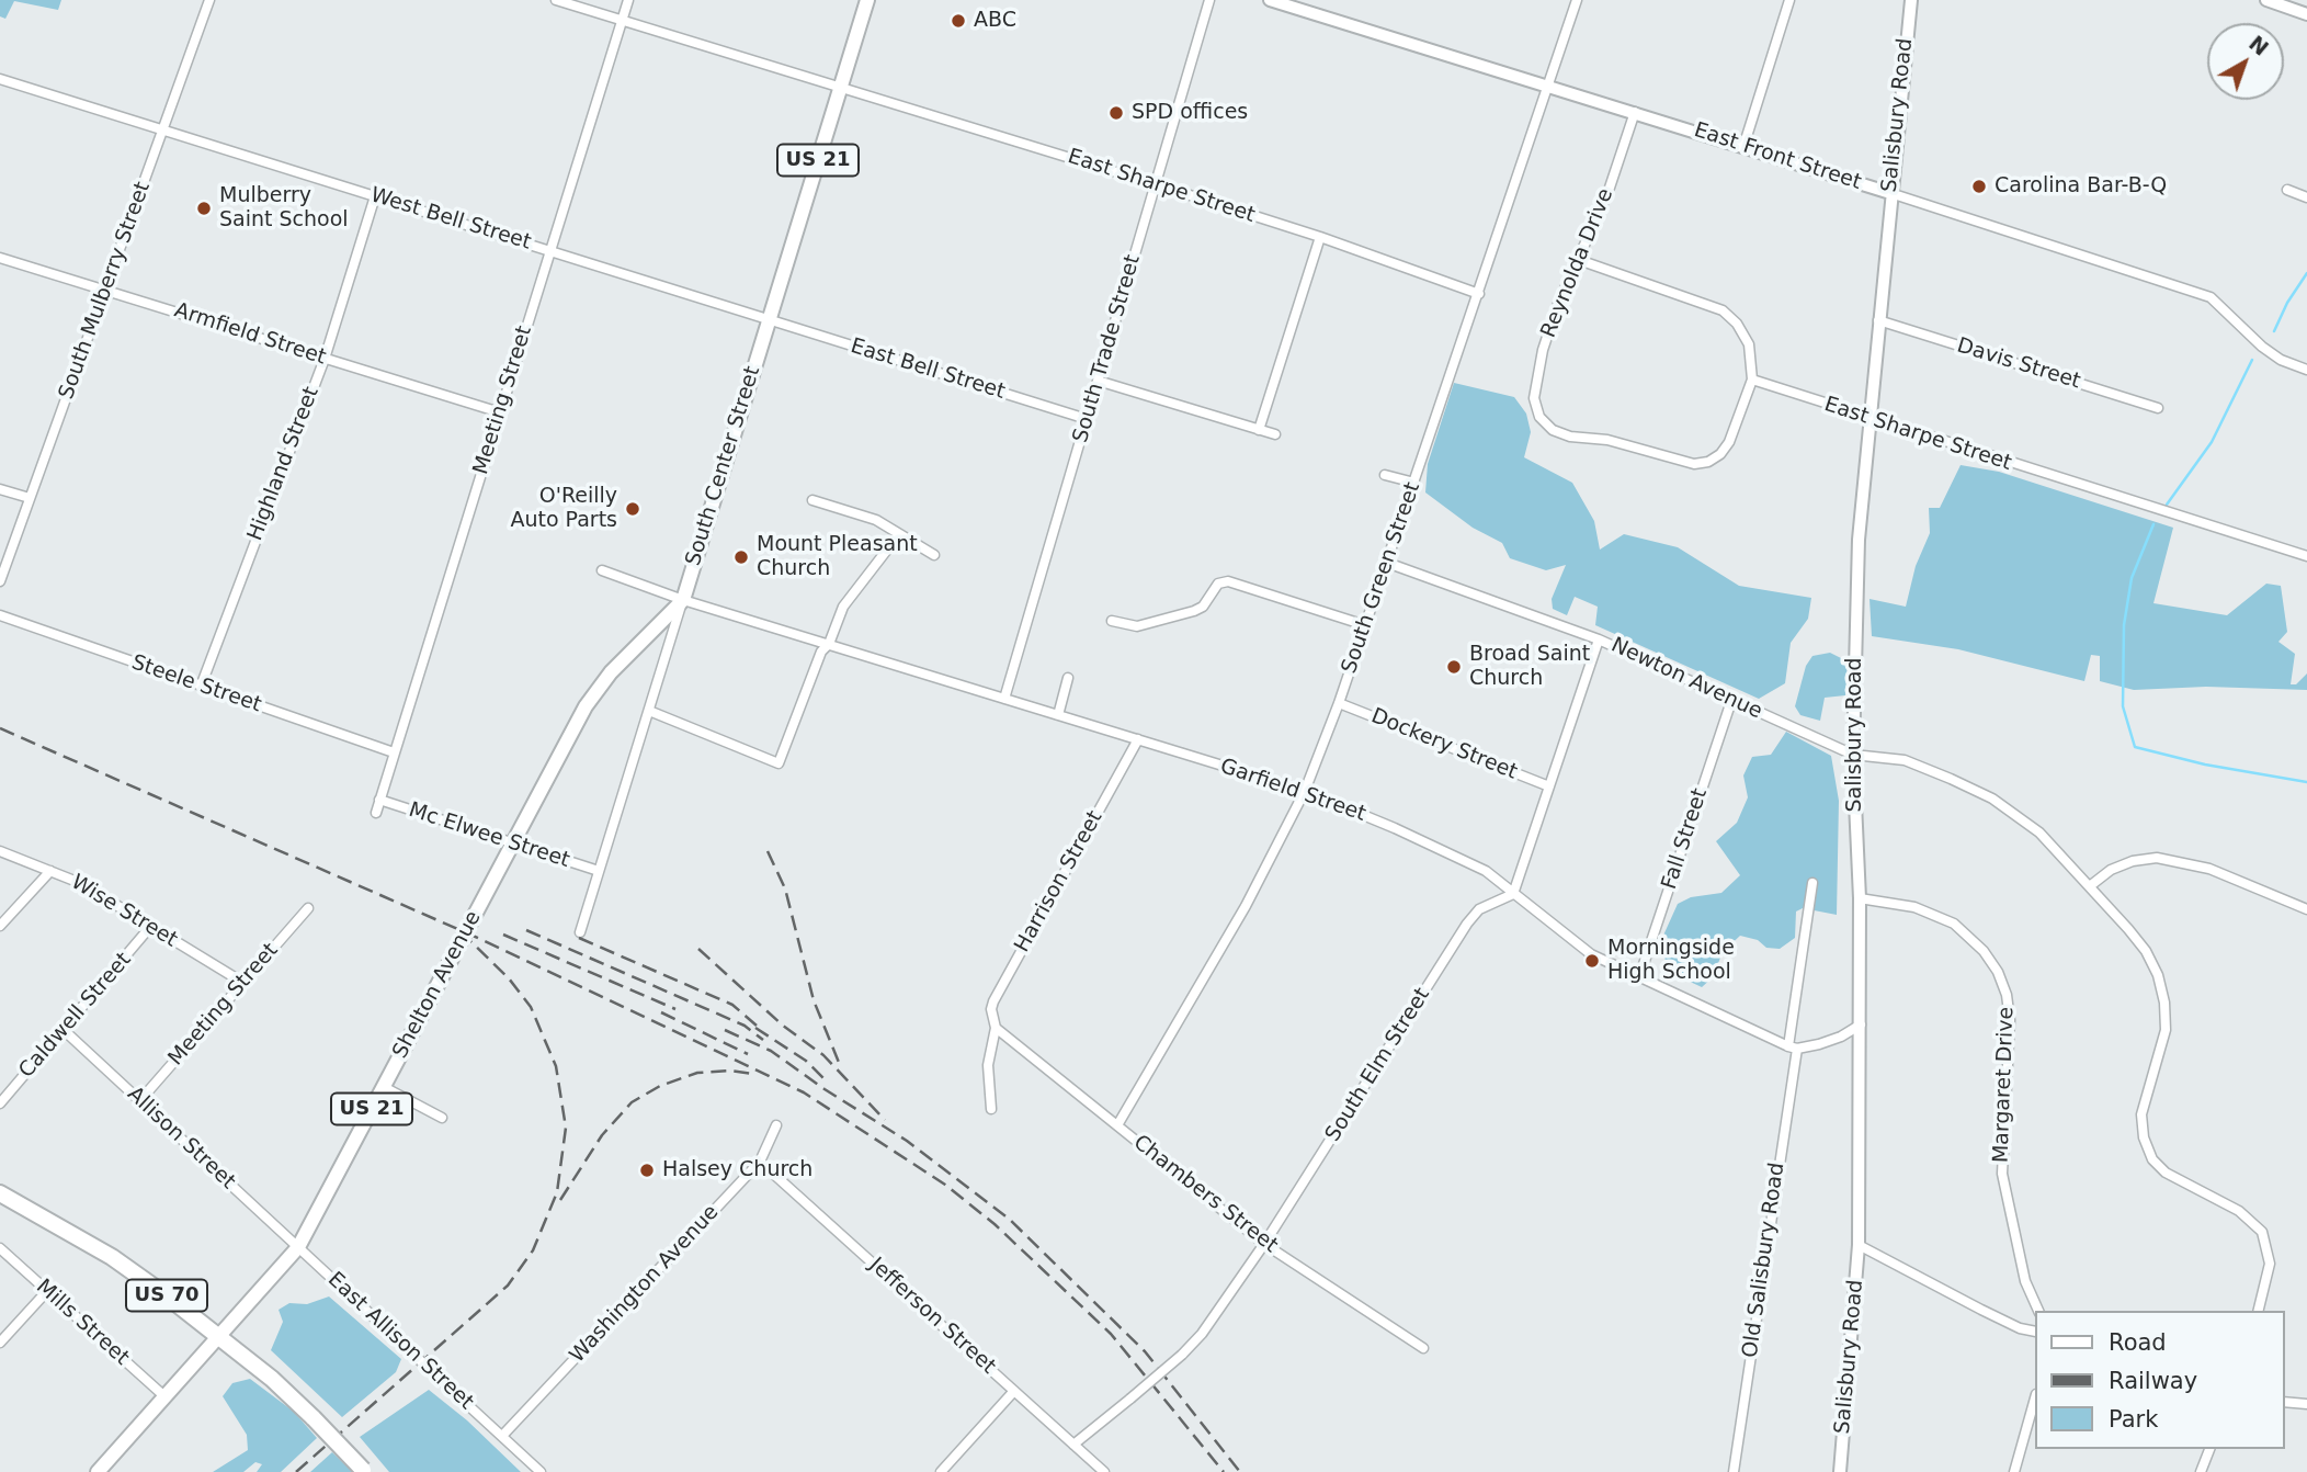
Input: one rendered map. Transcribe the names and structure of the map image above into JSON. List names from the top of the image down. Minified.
{"streets":{"highway":["US 70"],"main road":["US 21","South Center Street","Shelton Avenue"],"street":["Salisbury Road","East Front Street","East Sharpe Street","West Bell Street","Reynolda Drive","South Mulberry Street","Armfield Street","South Trade Street","Davis Street","East Bell Street","Meeting Street","Highland Street","South Green Street","Newton Avenue","Steele Street","Dockery Street","Garfield Street","Mc Elwee Street","Fall Street","Harrison Street","Wise Street","Caldwell Street","South Elm Street","Margaret Drive","Allison Street","Chambers Street","Old Salisbury Road","Washington Avenue","Jefferson Street","Mills Street","East Allison Street"]},"crossings":[["Salisbury Road","East Front Street"],["Salisbury Road","East Sharpe Street"],["Salisbury Road","Davis Street"],["Salisbury Road","Newton Avenue"],["Salisbury Road","Margaret Drive"],["East Front Street","Reynolda Drive"],["East Front Street","South Green Street"],["East Sharpe Street","Reynolda Drive"],["East Sharpe Street","South Trade Street"],["East Sharpe Street","Meeting Street"],["East Sharpe Street","South Center Street"],["East Sharpe Street","South Green Street"],["West Bell Street","South Mulberry Street"],["West Bell Street","East Bell Street"],["West Bell Street","Meeting Street"],["West Bell Street","Highland Street"],["West Bell Street","South Center Street"],["South Mulberry Street","Armfield Street"],["Armfield Street","Meeting Street"],["Armfield Street","Highland Street"],["South Trade Street","East Bell Street"],["South Trade Street","Garfield Street"],["East Bell Street","South Center Street"],["Meeting Street","Steele Street"],["Meeting Street","Mc Elwee Street"],["Meeting Street","Wise Street"],["Meeting Street","Allison Street"],["Highland Street","Steele Street"],["South Center Street","Garfield Street"],["South Center Street","Mc Elwee Street"],["South Center Street","Shelton Avenue"],["South Green Street","Newton Avenue"],["South Green Street","Dockery Street"],["South Green Street","Garfield Street"],["South Green Street","Chambers Street"],["Newton Avenue","Fall Street"],["Garfield Street","Fall Street"],["Garfield Street","Harrison Street"],["Garfield Street","Shelton Avenue"],["Garfield Street","South Elm Street"],["Garfield Street","Old Salisbury Road"],["Mc Elwee Street","Shelton Avenue"],["Harrison Street","Chambers Street"],["Wise Street","Caldwell Street"],["Shelton Avenue","Allison Street"],["Shelton Avenue","US 70"],["Shelton Avenue","Mills Street"],["Shelton Avenue","East Allison Street"],["Caldwell Street","Allison Street"],["South Elm Street","Chambers Street"],["South Elm Street","Jefferson Street"],["Allison Street","East Allison Street"],["Washington Avenue","Jefferson Street"],["Washington Avenue","East Allison Street"]],"places":["ABC","SPD offices","Carolina Bar-B-Q","Mulberry Saint School","O'Reilly Auto Parts","Mount Pleasant Church","Broad Saint Church","Morningside High School","Halsey Church"],"legend":["Road","Railway","Park"],"north":"top right"}
